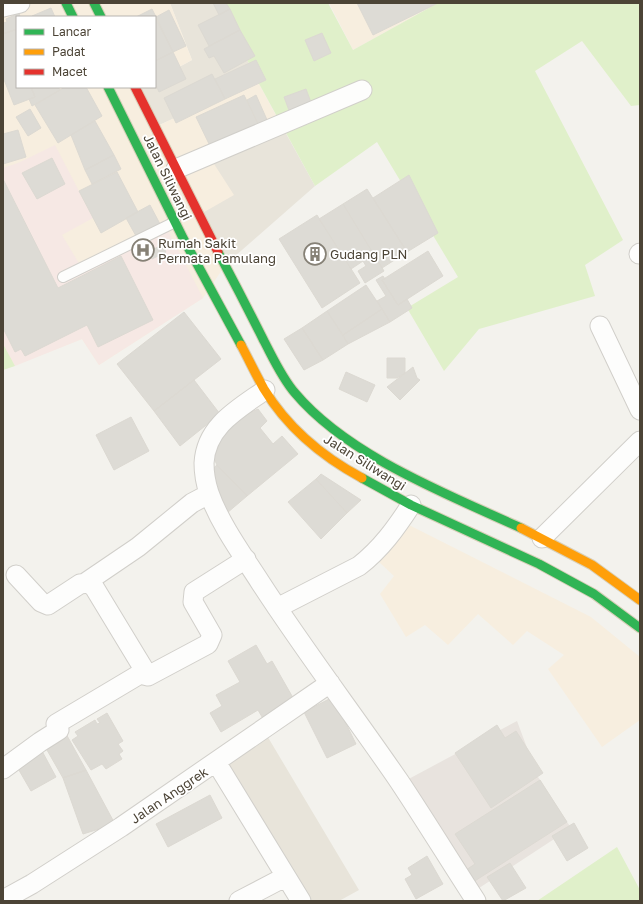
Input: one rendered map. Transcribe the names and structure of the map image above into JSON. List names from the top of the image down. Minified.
{"streets":{"main road":["Jalan Siliwangi"],"street":["Jalan Anggrek"]},"places":{"hospital":["Rumah Sakit Permata Pamulang"],"building":["Gudang PLN"]},"legend":["Lancar","Padat","Macet"]}
